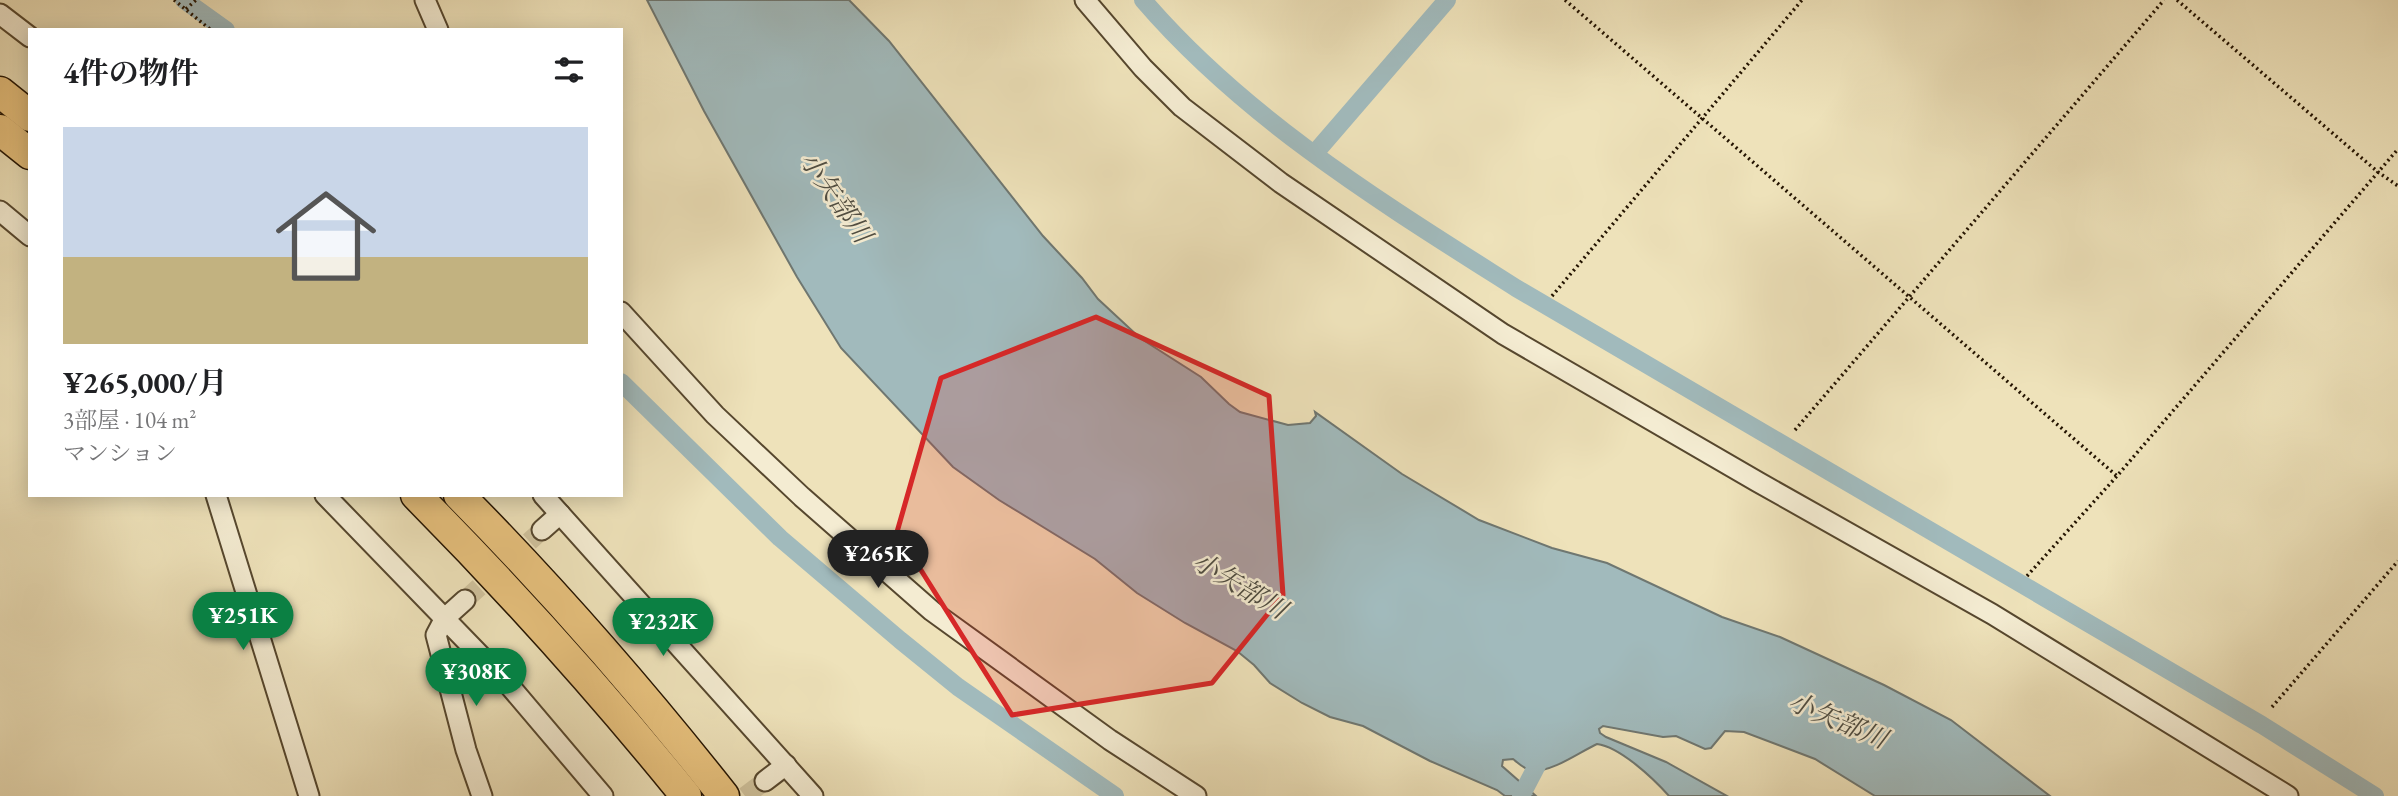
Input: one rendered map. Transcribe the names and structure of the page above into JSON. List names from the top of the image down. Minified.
{"water":["小矢部川"],"page":{"heading":"4件の物件","list":[{"name":"¥265,000/月","note":"3部屋 · 104 m² · マンション"}],"price":["¥265K","¥251K","¥232K","¥308K"]}}
